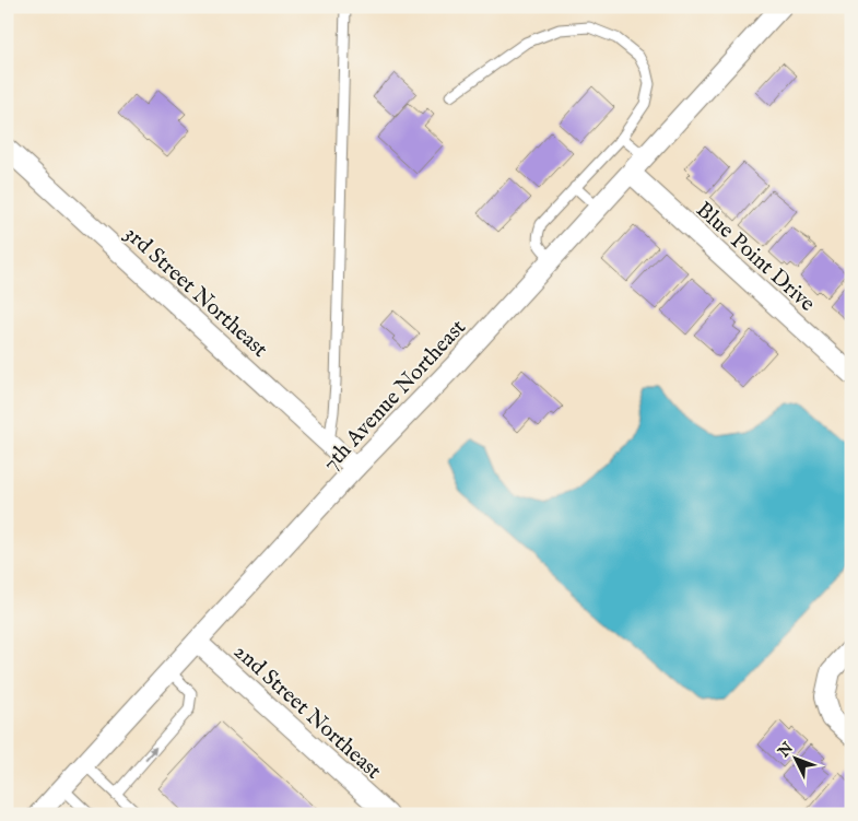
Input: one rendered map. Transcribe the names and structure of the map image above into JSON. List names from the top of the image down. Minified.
{"streets":{"street":["Blue Point Drive","3rd Street Northeast","7th Avenue Northeast","2nd Street Northeast"]},"crossings":[["Blue Point Drive","7th Avenue Northeast"],["3rd Street Northeast","7th Avenue Northeast"],["7th Avenue Northeast","2nd Street Northeast"]],"north":"top left"}
